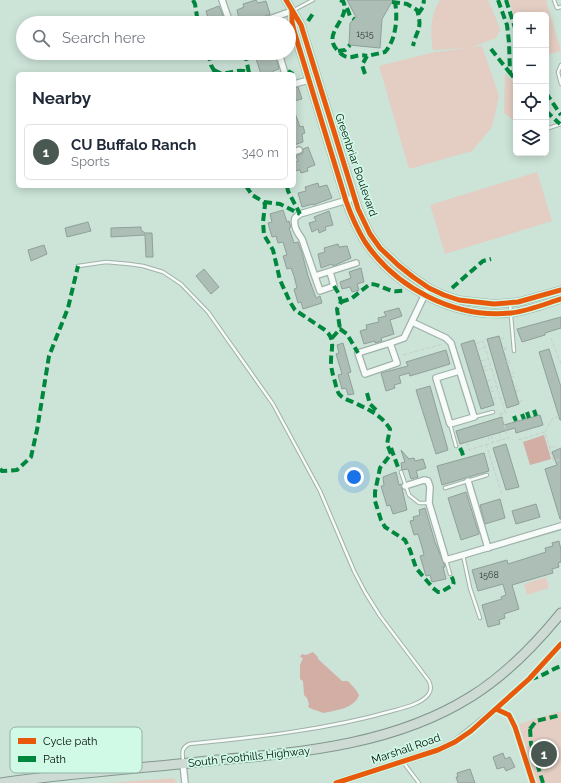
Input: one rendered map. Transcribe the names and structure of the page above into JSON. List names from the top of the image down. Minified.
{"streets":{"highway":["South Foothills Highway"],"street":["Greenbriar Boulevard","Marshall Road"]},"house_numbers":["1515","1568"],"legend":["Cycle path","Path"],"page":{"map_buttons":["+","−"],"search":"Search here","heading":"Nearby","list":[{"mark":"1","name":"CU Buffalo Ranch","note":"Sports","value":"340 m"}],"pins":"1"}}
